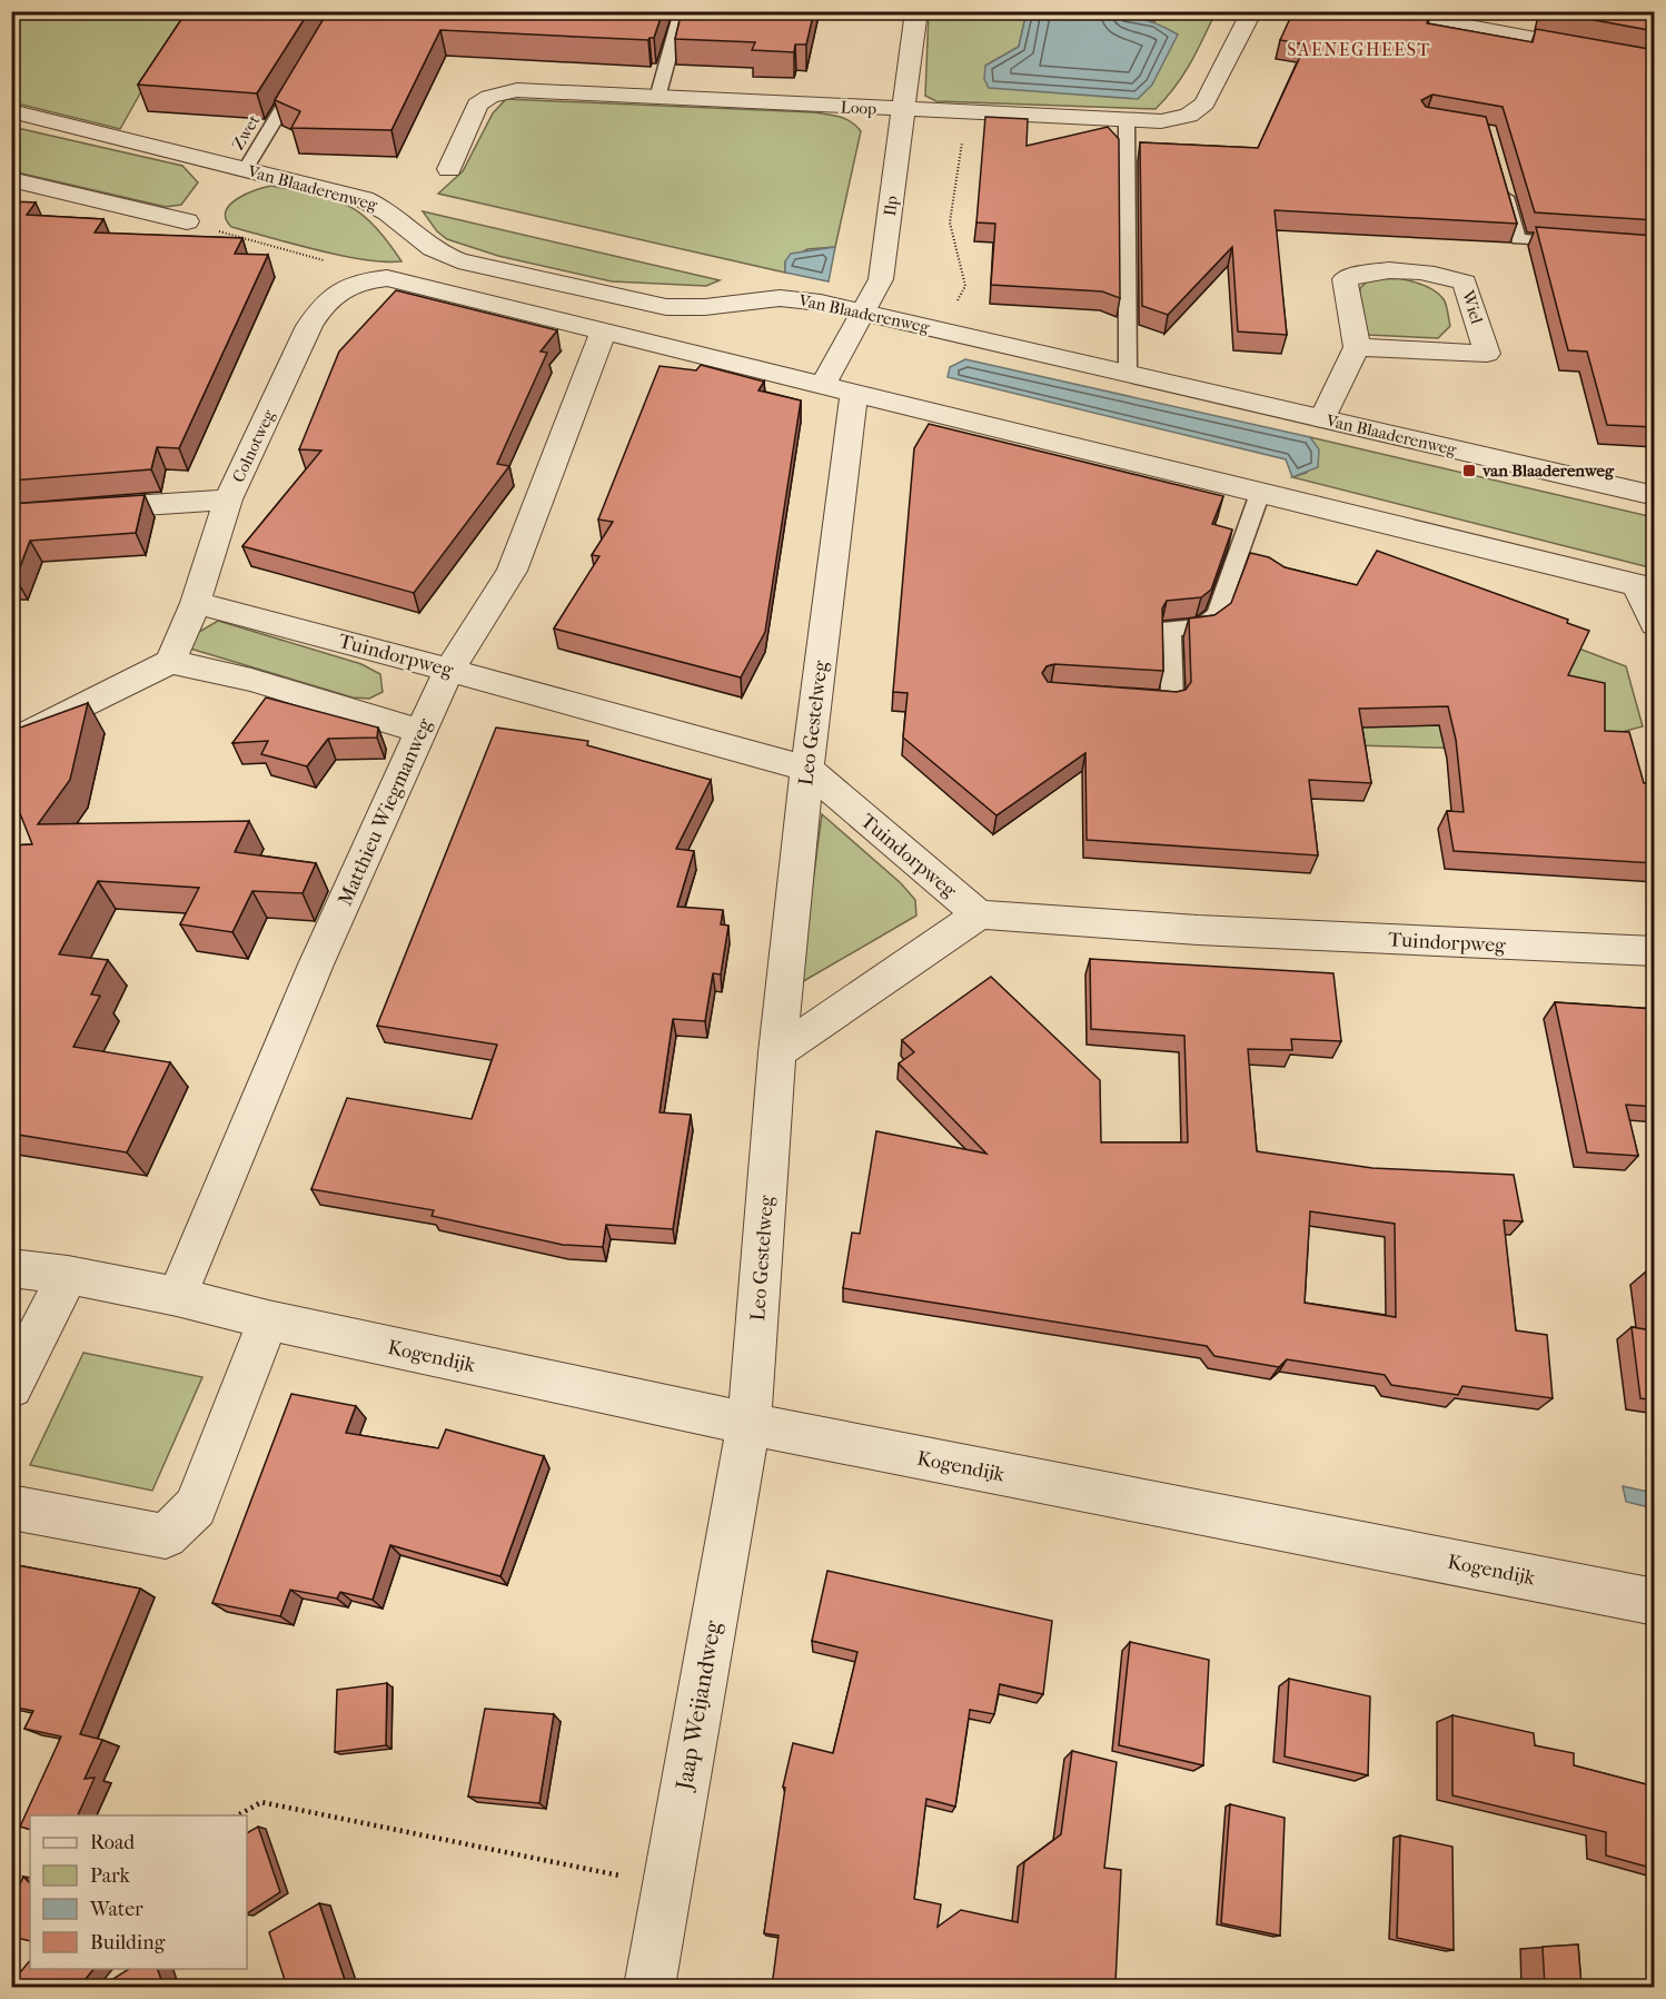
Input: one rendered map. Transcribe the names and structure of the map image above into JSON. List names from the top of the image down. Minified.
{"streets":{"street":["Loop","Van Blaaderenweg","Ilp","Wiel","Colnotweg","Tuindorpweg","Leo Gestelweg","Matthieu Wiegmanweg","Kogendijk","Jaap Weijandweg"],"lane":["Zwet"]},"crossings":[["Loop","Ilp"],["Zwet","Van Blaaderenweg"],["Van Blaaderenweg","Ilp"],["Colnotweg","Tuindorpweg"],["Tuindorpweg","Leo Gestelweg"],["Tuindorpweg","Matthieu Wiegmanweg"],["Leo Gestelweg","Kogendijk"],["Leo Gestelweg","Jaap Weijandweg"],["Matthieu Wiegmanweg","Kogendijk"],["Kogendijk","Jaap Weijandweg"]],"districts":["SAENEGHEEST"],"places":{"transit":["van Blaaderenweg"]},"legend":["Road","Park","Water","Building"]}
